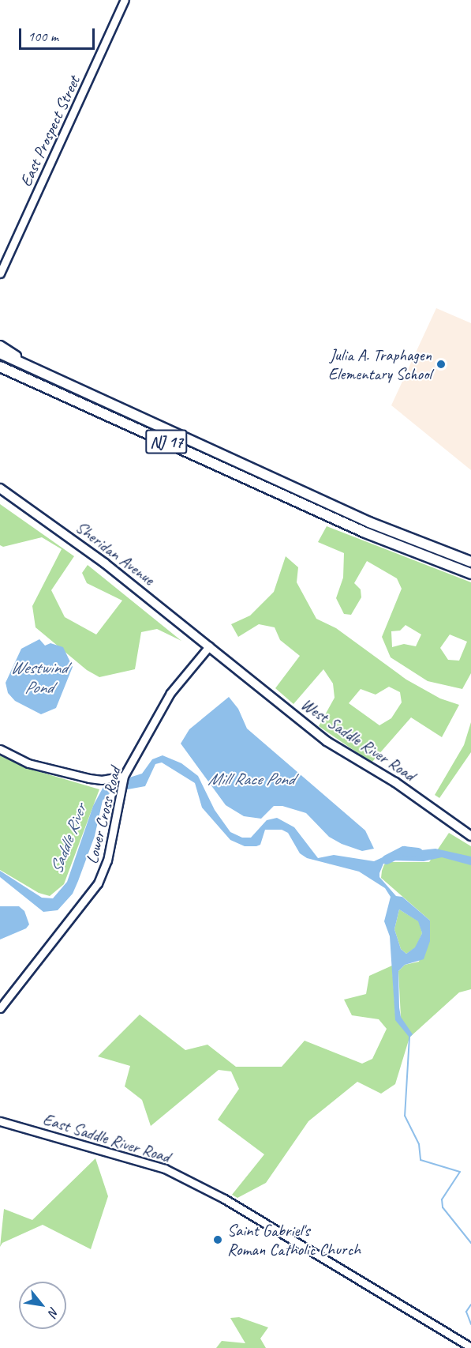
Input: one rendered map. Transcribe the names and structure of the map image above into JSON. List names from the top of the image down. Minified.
{"streets":{"highway":["NJ 17"],"main road":["Sheridan Avenue","West Saddle River Road"],"street":["East Prospect Street","Lower Cross Road","East Saddle River Road"]},"crossings":[["Sheridan Avenue","West Saddle River Road"],["Sheridan Avenue","Lower Cross Road"],["West Saddle River Road","Lower Cross Road"]],"water":["Westwind Pond","Mill Race Pond","Saddle River"],"places":["Julia A. Traphagen Elementary School","Saint Gabriel's Roman Catholic Church"],"scale_bar":"100 m","north":"bottom right"}
